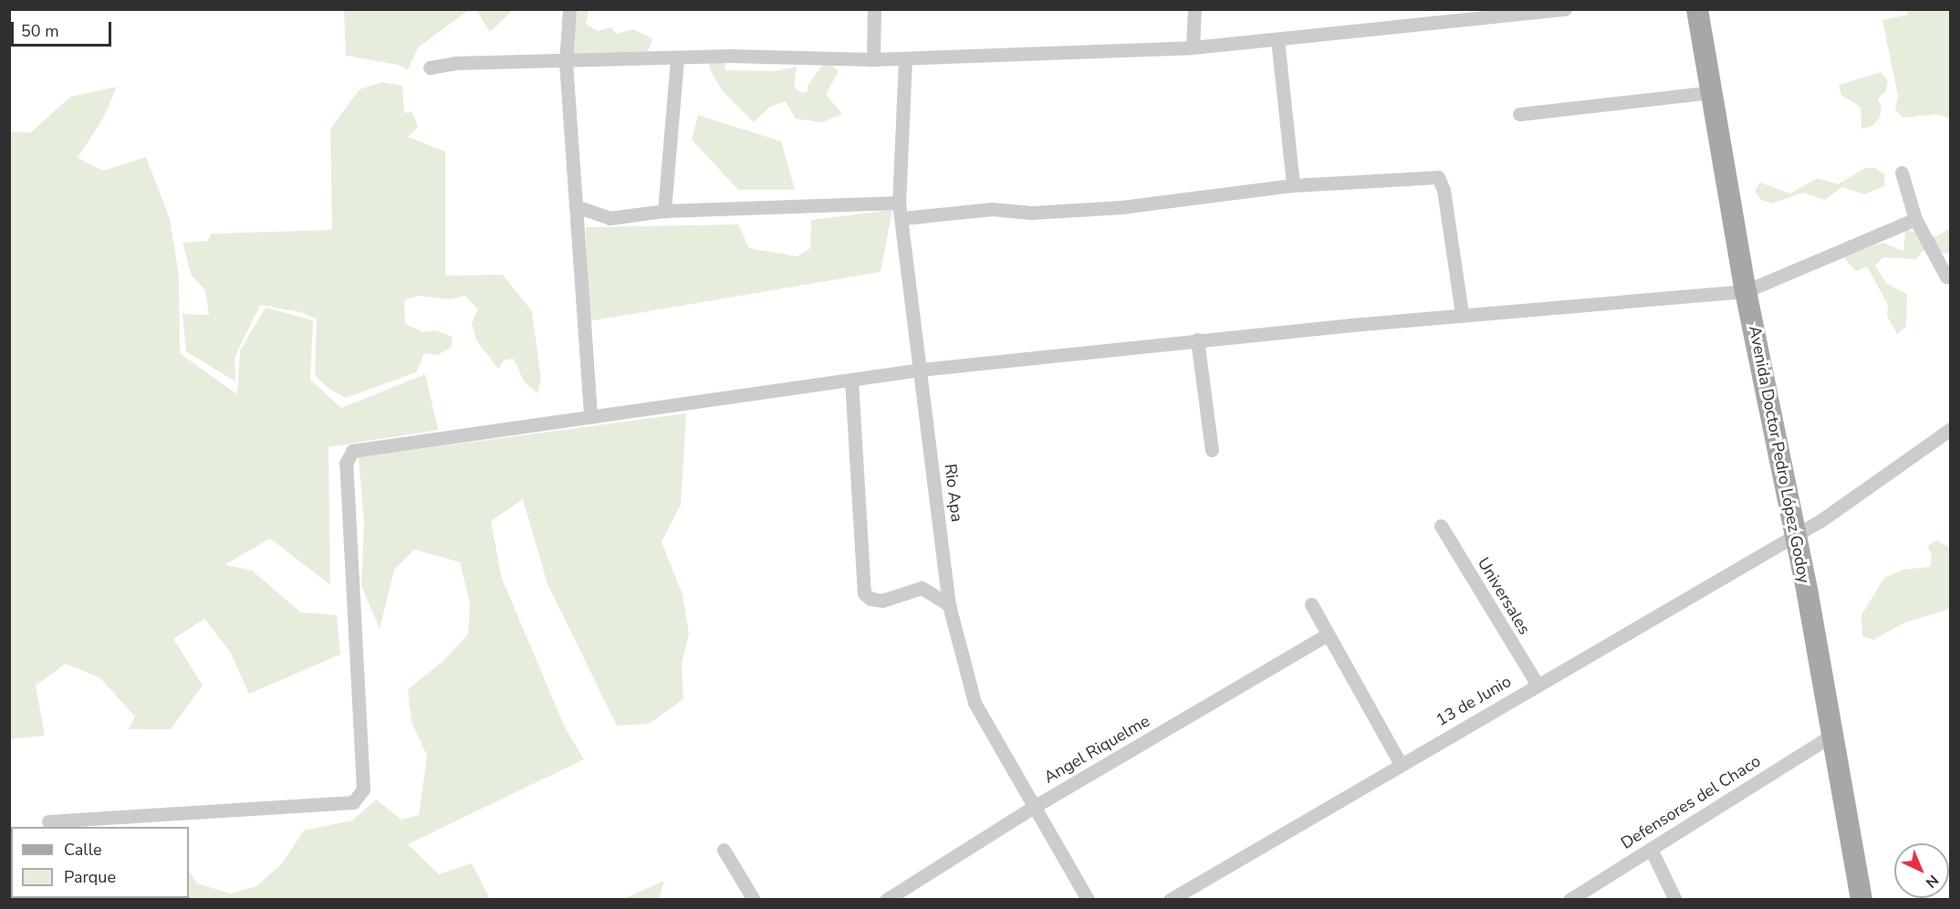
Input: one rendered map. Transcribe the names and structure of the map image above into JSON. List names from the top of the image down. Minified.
{"streets":{"main road":["Avenida Doctor Pedro López Godoy"],"street":["Rio Apa","Universales","13 de Junio","Angel Riquelme","Defensores del Chaco"]},"crossings":[["Avenida Doctor Pedro López Godoy","13 de Junio"],["Avenida Doctor Pedro López Godoy","Defensores del Chaco"],["Rio Apa","Angel Riquelme"],["Universales","13 de Junio"]],"legend":["Calle","Parque"],"scale_bar":"50 m","north":"bottom right"}
